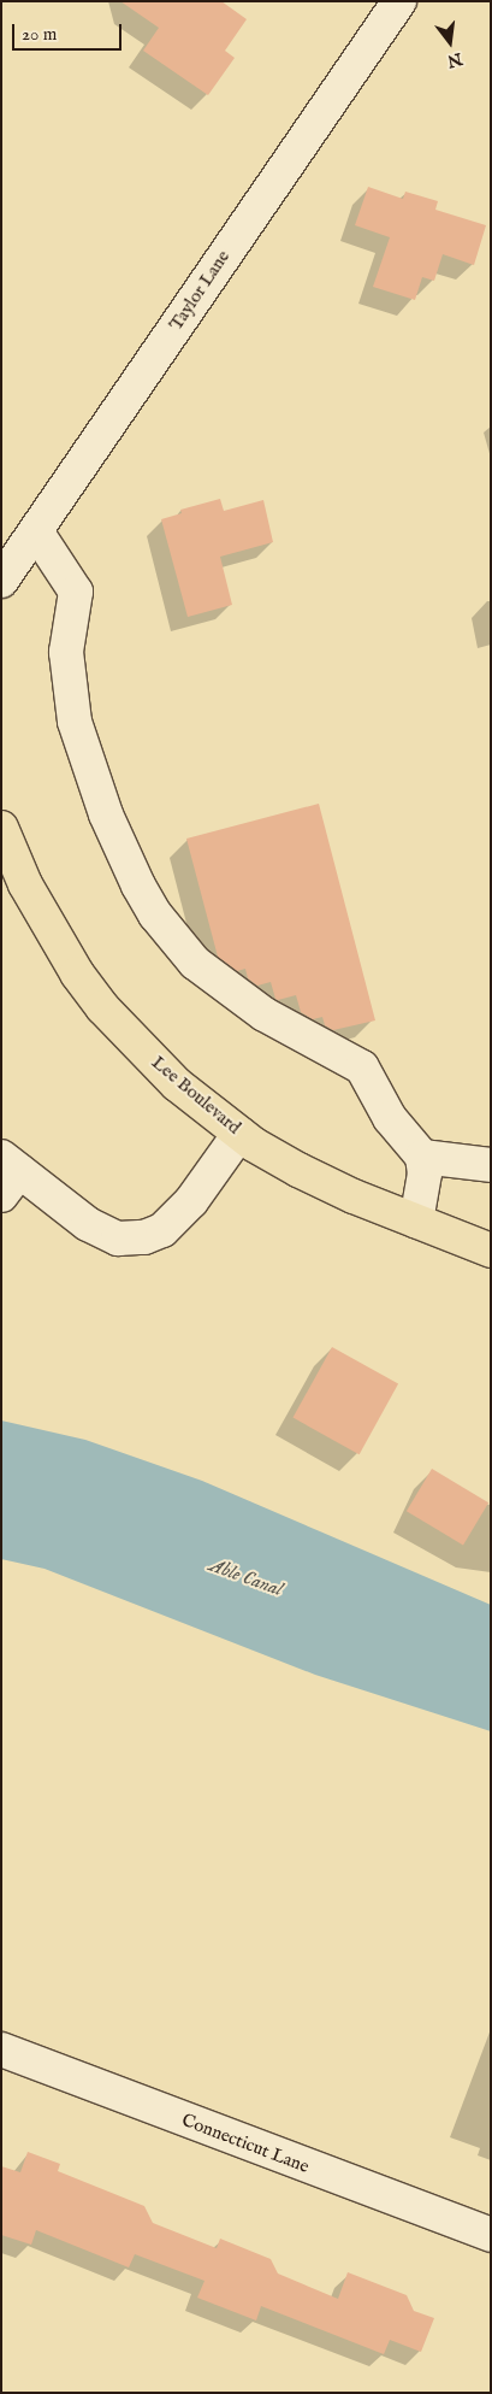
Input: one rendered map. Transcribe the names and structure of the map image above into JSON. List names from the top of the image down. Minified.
{"streets":{"main road":["Lee Boulevard"],"street":["Taylor Lane","Connecticut Lane"]},"water":["Able Canal"],"scale_bar":"20 m","north":"bottom"}
